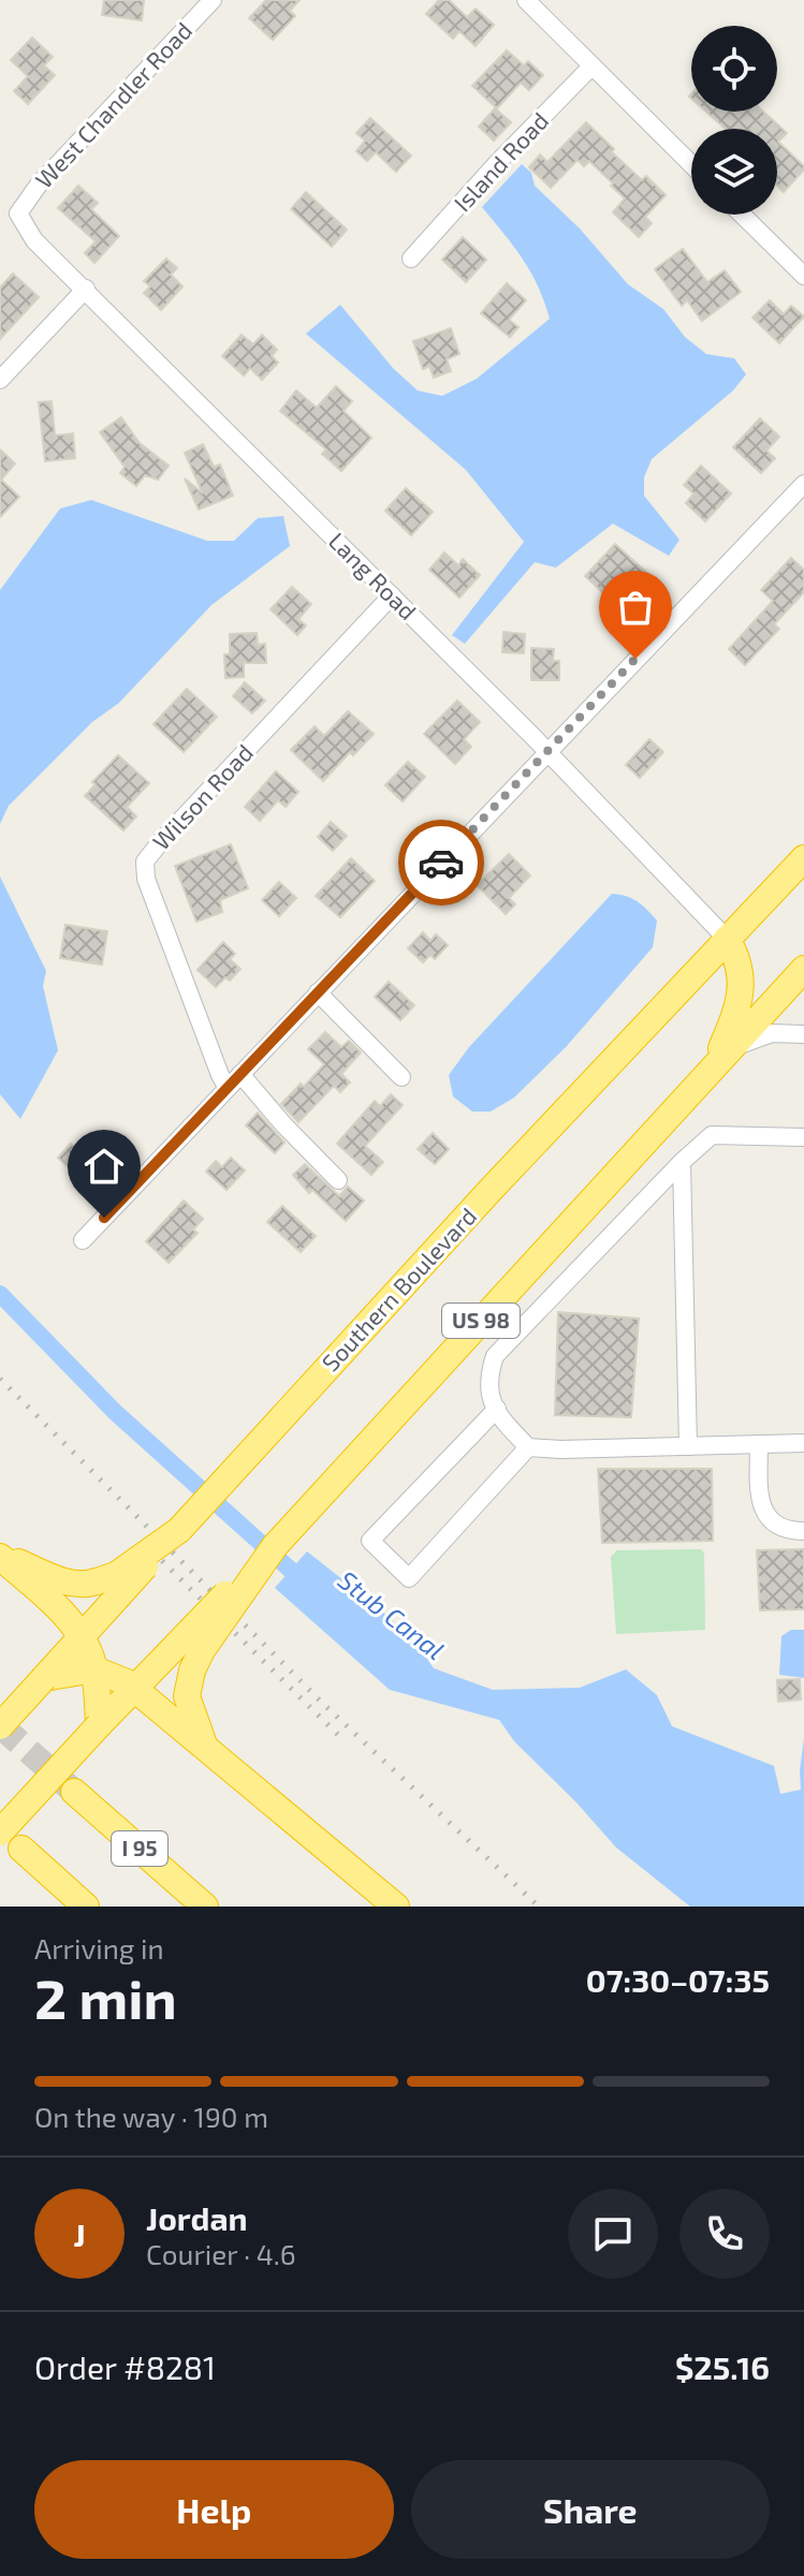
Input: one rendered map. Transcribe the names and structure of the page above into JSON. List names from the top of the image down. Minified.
{"streets":{"highway":["Southern Boulevard","US 98","I 95"],"street":["West Chandler Road","Island Road","Lang Road","Wilson Road"]},"crossings":[["West Chandler Road","Lang Road"],["Lang Road","Wilson Road"],["Lang Road","Southern Boulevard"]],"water":["Stub Canal"],"page":{"heading":["2 min","Arriving in","07:30–07:35"],"panel":["Jordan","Courier · 4.6","Order #8281","$25.16"],"bar":"On the way · 190 m","round":"J","buttons":["Help","Share"]}}
